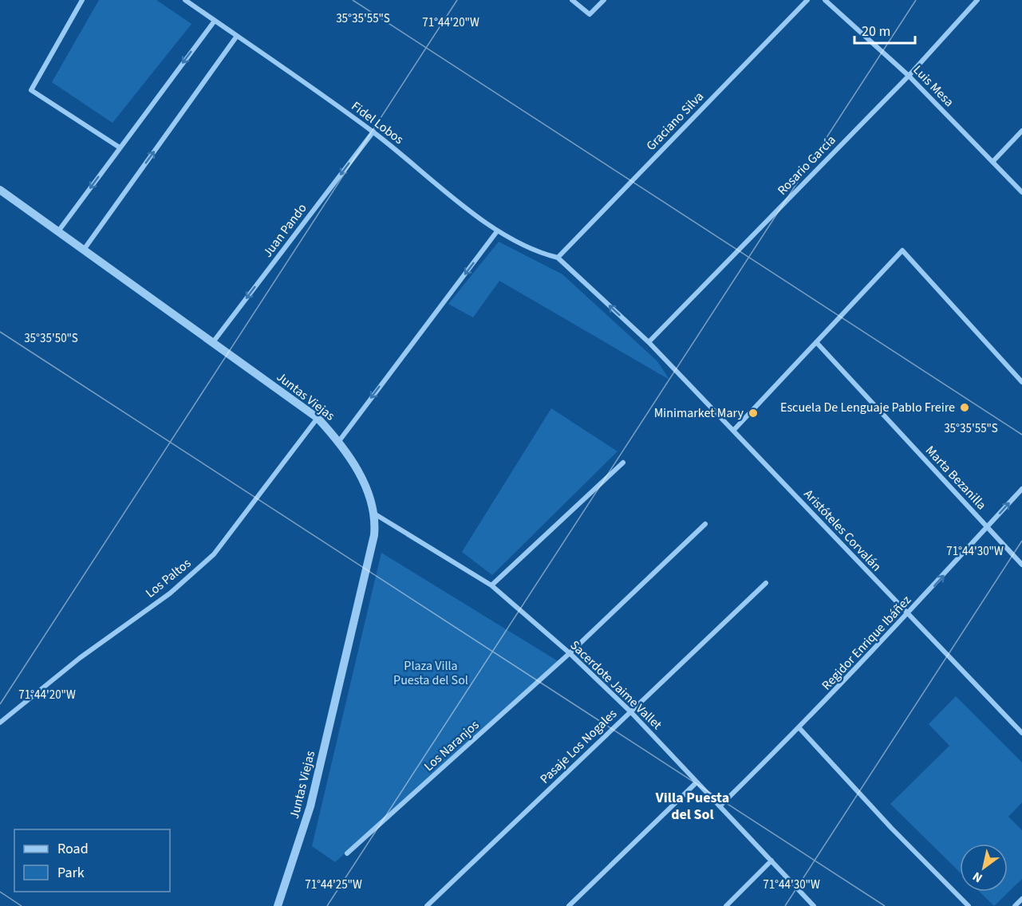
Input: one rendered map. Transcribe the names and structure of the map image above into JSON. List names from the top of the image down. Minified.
{"streets":{"street":["Luis Mesa","Graciano Silva","Fidel Lobos","Rosario García","Juan Pando","Juntas Viejas","Marta Bezanilla","Aristóteles Corvalán","Los Paltos","Regidor Enrique Ibáñez","Sacerdote Jaime Vallet","Los Naranjos","Pasaje Los Nogales"]},"crossings":[["Luis Mesa","Rosario García"],["Graciano Silva","Fidel Lobos"],["Graciano Silva","Aristóteles Corvalán"],["Fidel Lobos","Juan Pando"],["Fidel Lobos","Aristóteles Corvalán"],["Rosario García","Aristóteles Corvalán"],["Juan Pando","Juntas Viejas"],["Juntas Viejas","Los Paltos"],["Juntas Viejas","Sacerdote Jaime Vallet"],["Marta Bezanilla","Regidor Enrique Ibáñez"],["Aristóteles Corvalán","Regidor Enrique Ibáñez"],["Regidor Enrique Ibáñez","Sacerdote Jaime Vallet"],["Sacerdote Jaime Vallet","Los Naranjos"],["Sacerdote Jaime Vallet","Pasaje Los Nogales"]],"one_way":["Juan Pando","Regidor Enrique Ibáñez"],"districts":["Villa Puesta del Sol"],"parks":["Plaza Villa Puesta del Sol"],"places":["Escuela De Lenguaje Pablo Freire","Minimarket Mary"],"legend":["Road","Park"],"scale_bar":"20 m","north":"bottom left","coordinates":["35°35'55\"S","71°44'20\"W","35°35'50\"S","71°44'30\"W","71°44'25\"W"]}
